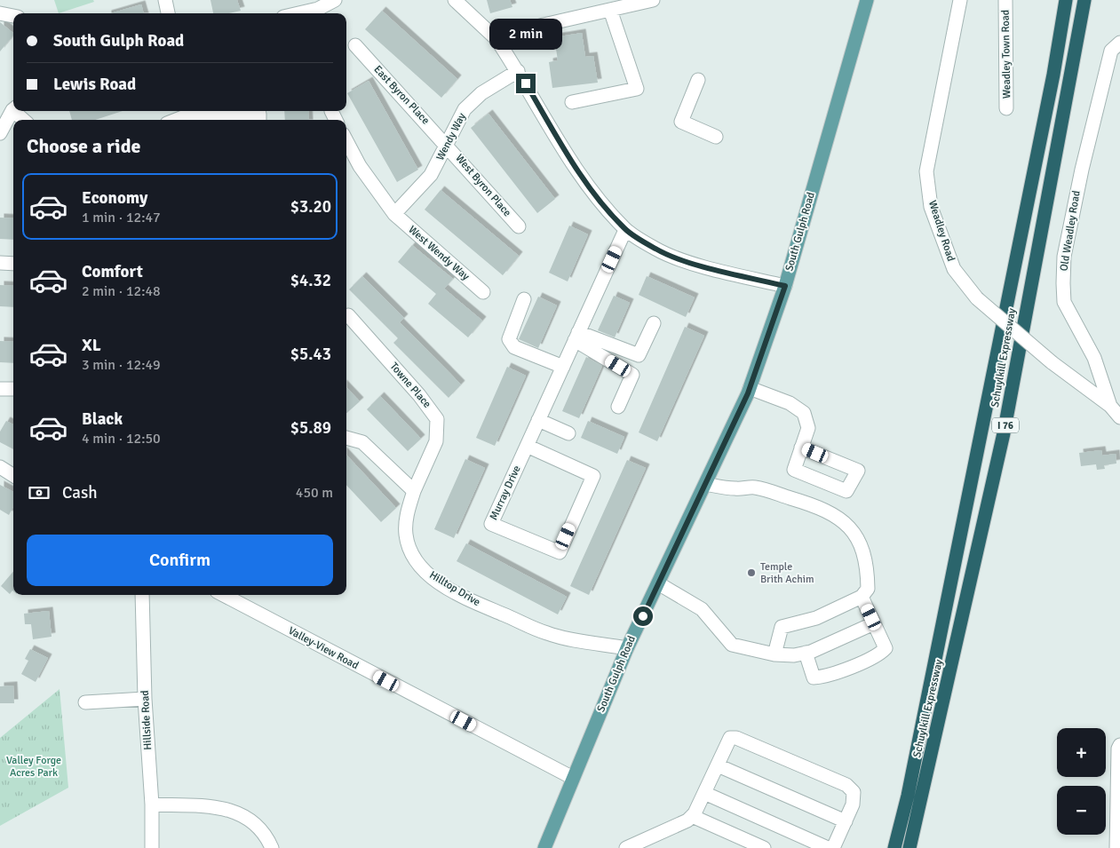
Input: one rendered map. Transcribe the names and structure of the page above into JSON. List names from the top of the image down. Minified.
{"streets":{"highway":["Schuylkill Expressway","I 76"],"main road":["South Gulph Road"],"street":["Weadley Town Road","East Byron Place","Wendy Way","West Byron Place","Weadley Road","Old Weadley Road","West Wendy Way","Towne Place","Murray Drive","Hilltop Drive","Valley-View Road","Hillside Road"]},"crossings":[["East Byron Place","Wendy Way"],["East Byron Place","West Byron Place"],["Wendy Way","West Byron Place"],["Wendy Way","West Wendy Way"],["Weadley Road","Old Weadley Road"],["South Gulph Road","Hilltop Drive"],["South Gulph Road","Valley-View Road"],["Towne Place","Hilltop Drive"]],"parks":["Valley Forge Acres Park"],"places":["Temple Brith Achim"],"page":{"banner":["South Gulph Road","Lewis Road"],"bubble":"2 min","heading":"Choose a ride","list":[{"name":"Economy","note":"1 min · 12:47","value":"$3.20"},{"name":"Comfort","note":"2 min · 12:48","value":"$4.32"},{"name":"XL","note":"3 min · 12:49","value":"$5.43"},{"name":"Black","note":"4 min · 12:50","value":"$5.89"}],"pay":["Cash","450 m"],"buttons":"Confirm","map_buttons":["+","−"]}}
